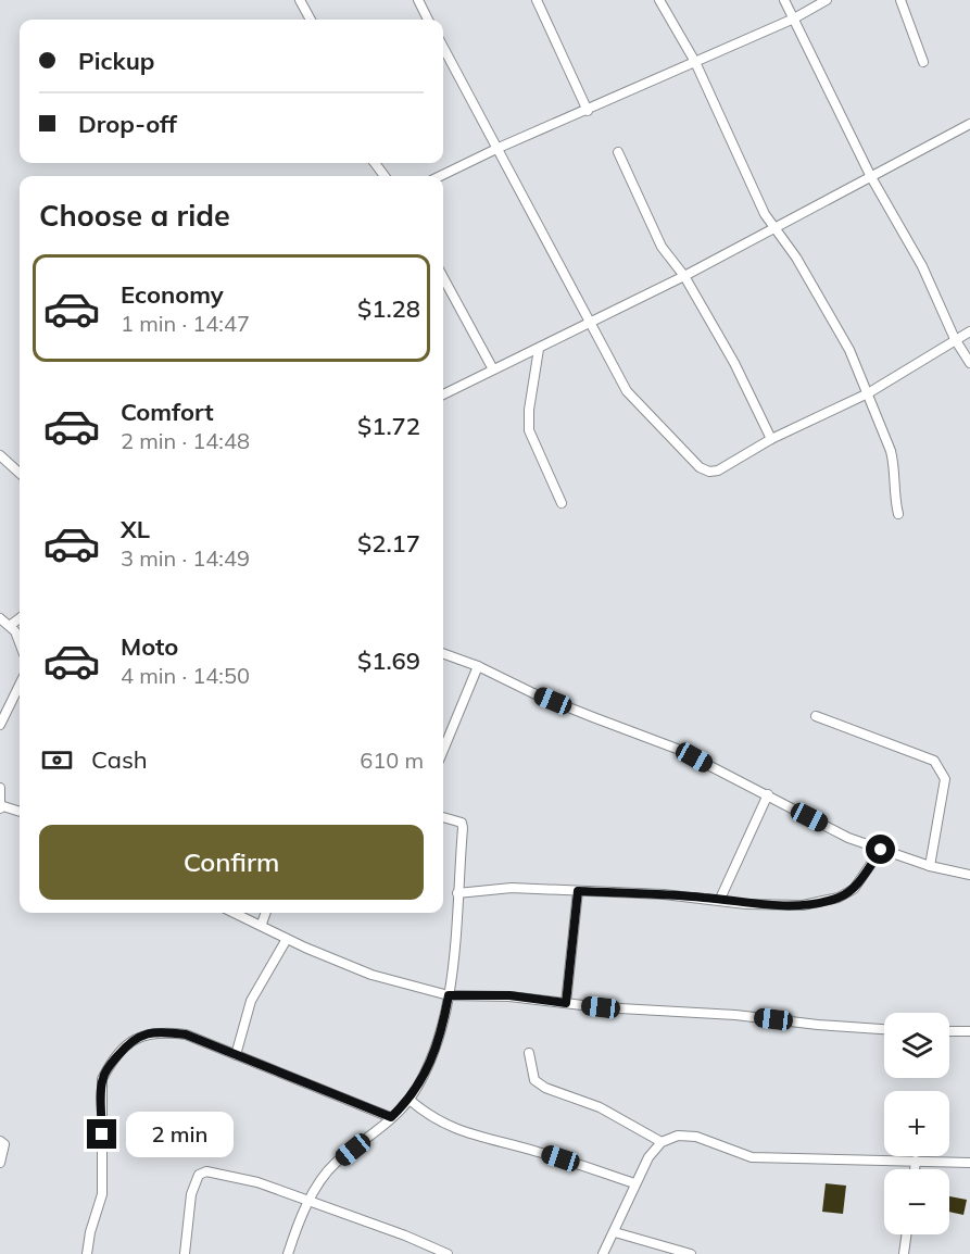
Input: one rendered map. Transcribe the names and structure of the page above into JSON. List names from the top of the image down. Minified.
{"page":{"banner":["Pickup","Drop-off"],"heading":"Choose a ride","list":[{"name":"Economy","note":"1 min · 14:47","value":"$1.28"},{"name":"Comfort","note":"2 min · 14:48","value":"$1.72"},{"name":"XL","note":"3 min · 14:49","value":"$2.17"},{"name":"Moto","note":"4 min · 14:50","value":"$1.69"}],"pay":["Cash","610 m"],"buttons":"Confirm","map_buttons":["+","−"],"bubble":"2 min"}}
